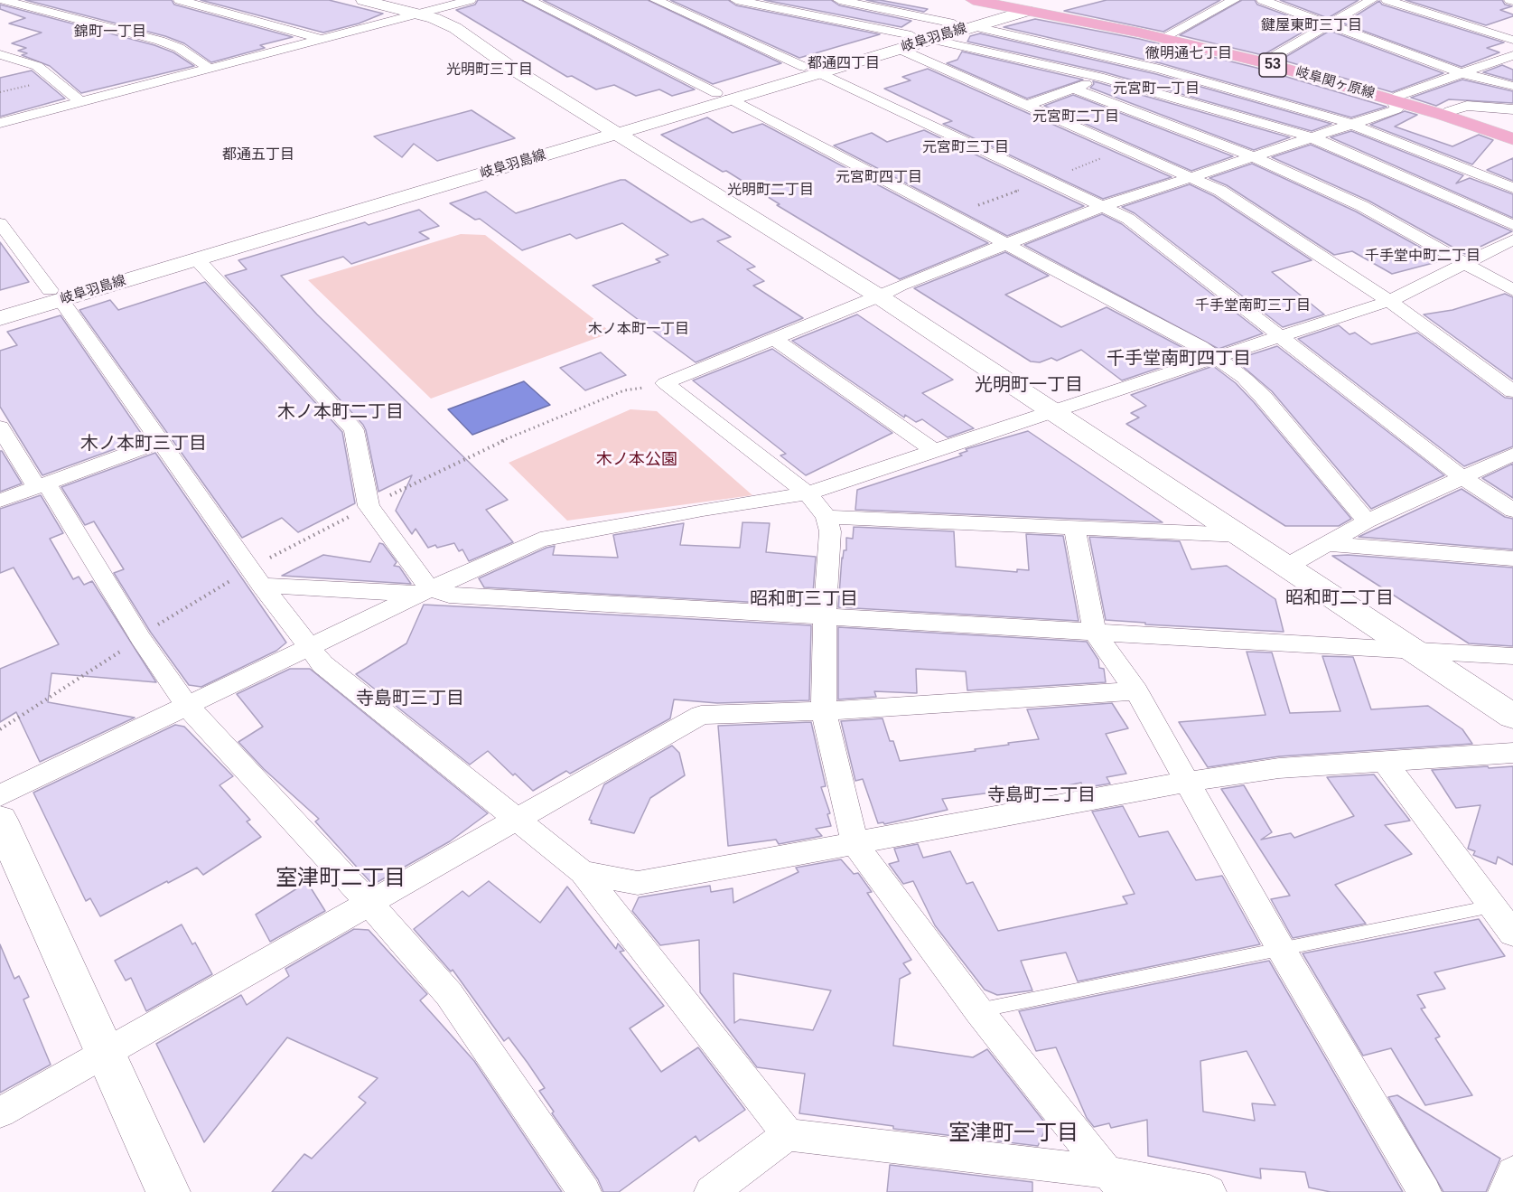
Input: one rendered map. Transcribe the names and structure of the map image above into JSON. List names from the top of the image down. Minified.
{"streets":{"main road":["53","岐阜関ヶ原線"],"street":["岐阜羽島線"]},"crossings":[["岐阜羽島線","岐阜関ヶ原線"]],"districts":["鍵屋東町三丁目","錦町一丁目","徹明通七丁目","都通四丁目","光明町三丁目","元宮町一丁目","元宮町二丁目","元宮町三丁目","都通五丁目","元宮町四丁目","光明町二丁目","千手堂中町二丁目","千手堂南町三丁目","木ノ本町一丁目","千手堂南町四丁目","光明町一丁目","木ノ本町二丁目","木ノ本町三丁目","昭和町二丁目","昭和町三丁目","寺島町三丁目","寺島町二丁目","室津町二丁目","室津町一丁目"],"parks":["木ノ本公園"]}
